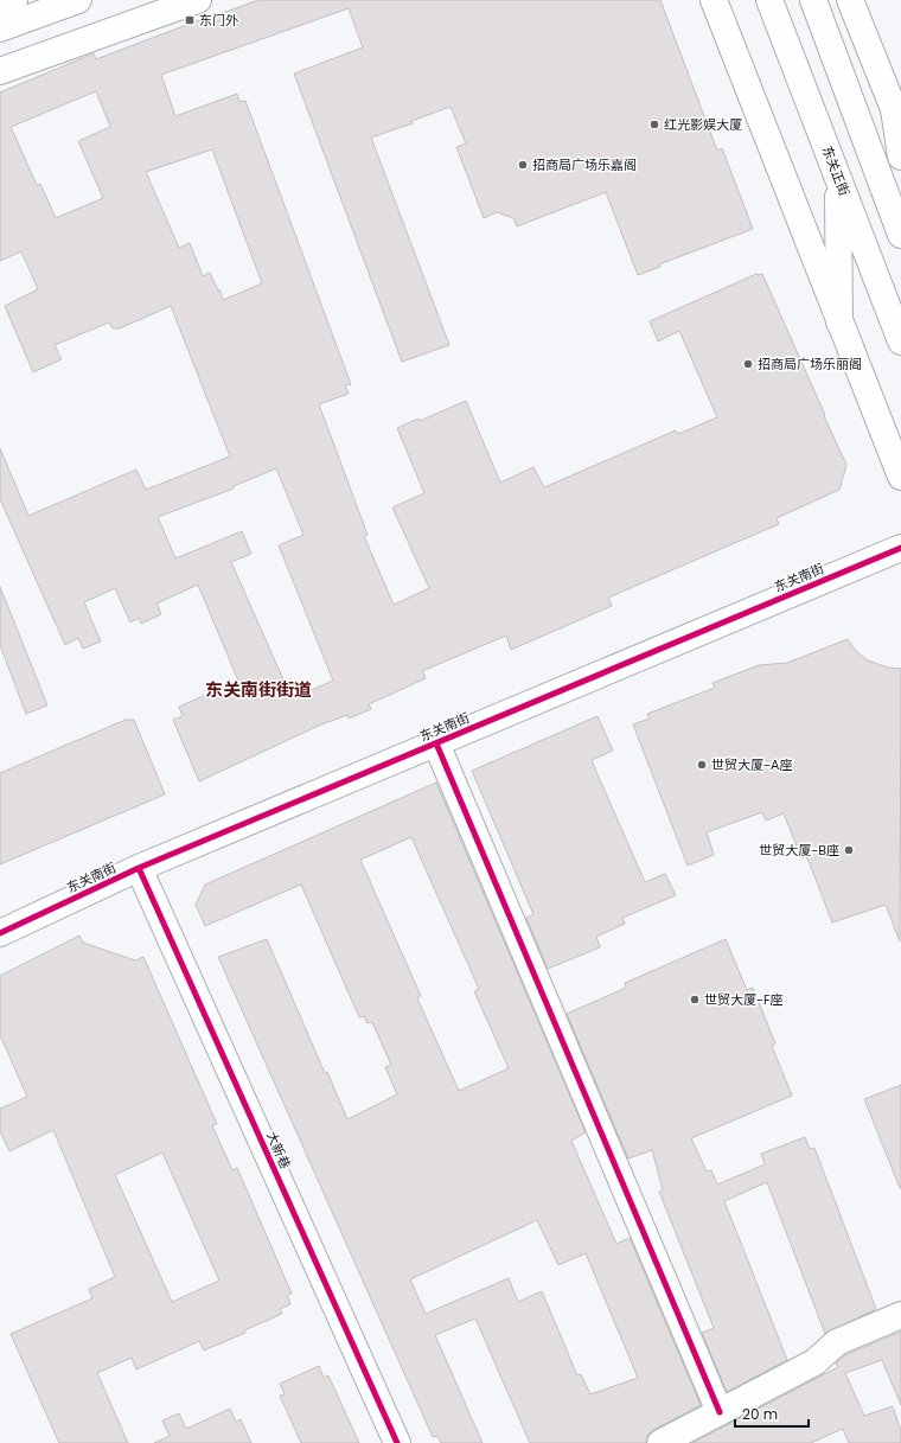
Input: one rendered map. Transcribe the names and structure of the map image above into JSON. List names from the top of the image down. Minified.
{"streets":{"street":["东关正街","东关南街","大新巷"]},"crossings":[["东关南街","大新巷"]],"districts":["东关南街街道"],"places":{"transit":["东门外"],"other":["红光影娱大厦","招商局广场乐嘉阁","招商局广场乐丽阁","世贸大厦-A座","世贸大厦-B座","世贸大厦-F座"]},"scale_bar":"20 m"}
